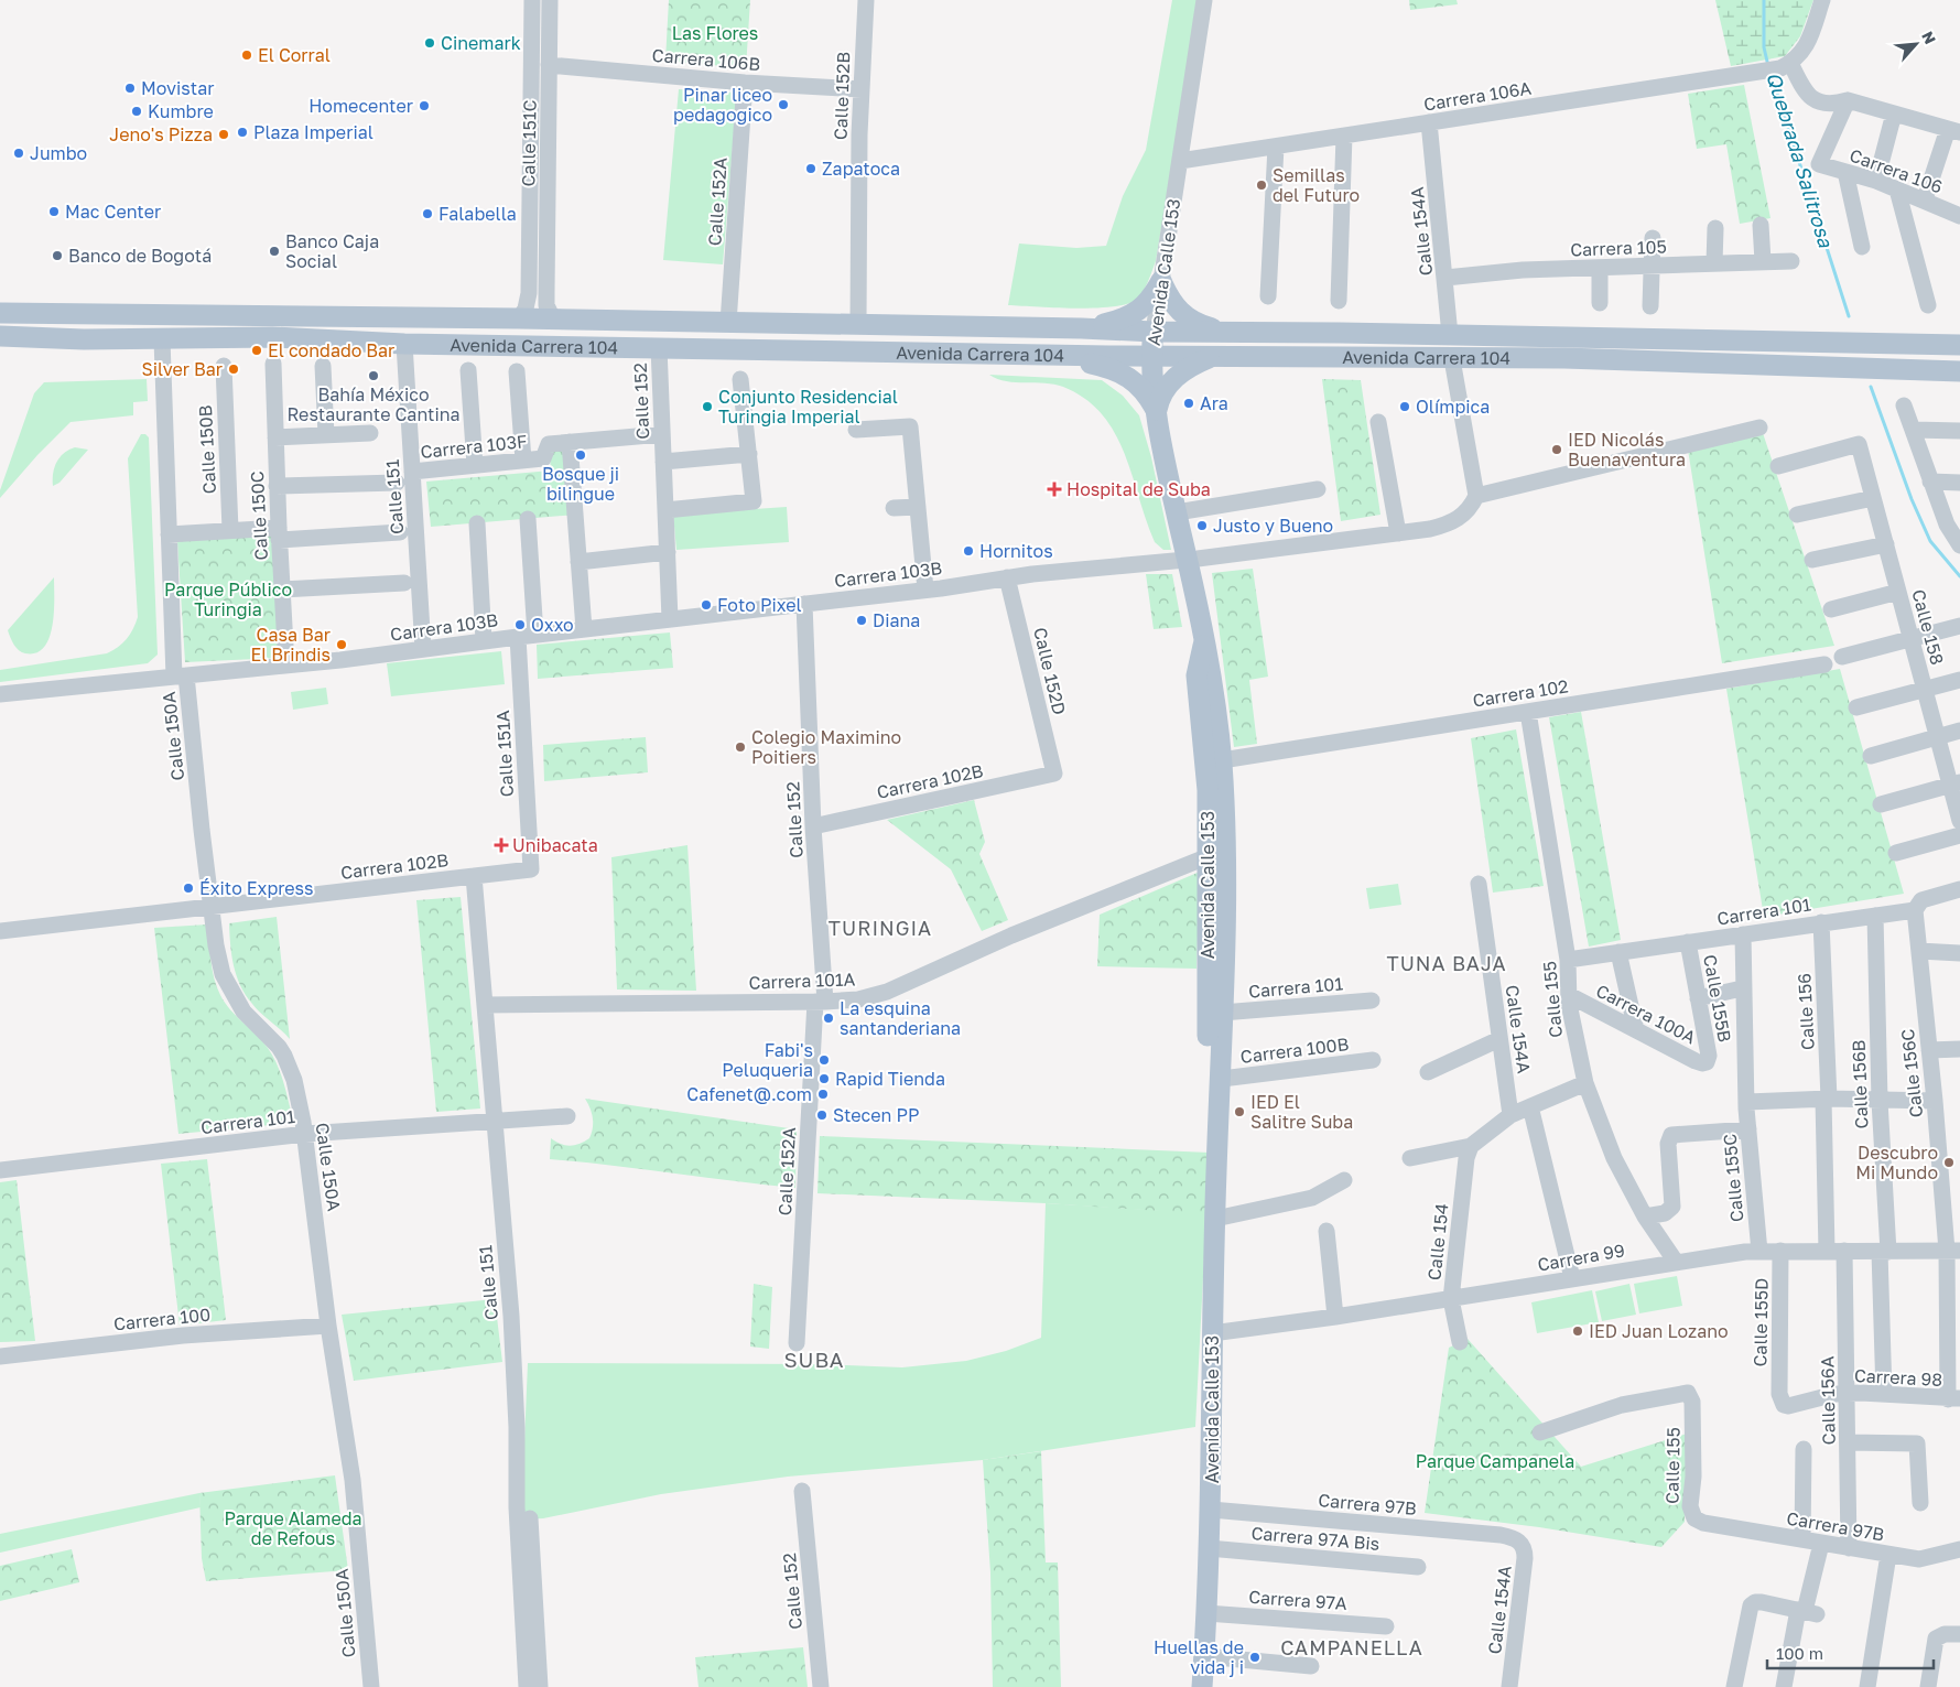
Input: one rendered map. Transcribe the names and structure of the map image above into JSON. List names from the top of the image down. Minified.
{"streets":{"main road":["Avenida Calle 153","Avenida Carrera 104"],"street":["Carrera 106B","Calle 152B","Carrera 106A","Calle 151C","Carrera 106","Calle 152A","Calle 154A","Carrera 105","Calle 152","Carrera 103F","Calle 150B","Calle 151","Calle 150C","Carrera 103B","Calle 158","Calle 152D","Carrera 102","Calle 150A","Calle 151A","Carrera 102B","Carrera 101","Carrera 101A","Calle 155B","Calle 155","Calle 156","Carrera 100A","Carrera 100B","Calle 156C","Calle 156B","Calle 155C","Calle 154","Carrera 99","Carrera 100","Calle 155D","Carrera 98","Calle 156A","Carrera 97B","Carrera 97A Bis","Carrera 97A"]},"crossings":[["Carrera 106B","Calle 152B"],["Carrera 106B","Calle 151C"],["Carrera 106B","Calle 152A"],["Calle 152B","Avenida Carrera 104"],["Carrera 106A","Calle 154A"],["Carrera 106A","Avenida Calle 153"],["Calle 151C","Avenida Carrera 104"],["Calle 152A","Avenida Carrera 104"],["Calle 152A","Calle 152"],["Calle 152A","Carrera 101A"],["Calle 154A","Carrera 105"],["Calle 154A","Avenida Carrera 104"],["Calle 154A","Carrera 97B"],["Avenida Calle 153","Avenida Carrera 104"],["Avenida Calle 153","Carrera 103B"],["Avenida Calle 153","Carrera 102"],["Avenida Calle 153","Carrera 101"],["Avenida Calle 153","Carrera 101A"],["Avenida Calle 153","Carrera 100B"],["Avenida Calle 153","Carrera 99"],["Avenida Calle 153","Carrera 97B"],["Avenida Calle 153","Carrera 97A Bis"],["Avenida Calle 153","Carrera 97A"],["Avenida Carrera 104","Calle 152"],["Avenida Carrera 104","Calle 151"],["Avenida Carrera 104","Calle 150A"],["Calle 152","Carrera 103F"],["Calle 152","Carrera 103B"],["Calle 152","Carrera 102B"],["Calle 152","Carrera 101A"],["Carrera 103F","Calle 151"],["Calle 151","Carrera 103B"],["Calle 151","Carrera 102B"],["Calle 151","Carrera 101"],["Calle 151","Carrera 101A"],["Calle 150C","Carrera 103B"],["Carrera 103B","Calle 152D"],["Carrera 103B","Calle 150A"],["Carrera 103B","Calle 151A"],["Calle 152D","Carrera 102B"],["Carrera 102","Calle 155"],["Calle 150A","Carrera 102B"],["Calle 150A","Carrera 101"],["Calle 150A","Carrera 100"],["Calle 151A","Carrera 102B"],["Carrera 101","Calle 155B"],["Carrera 101","Calle 155"],["Carrera 101","Calle 156"],["Carrera 101","Calle 156C"],["Carrera 101","Calle 156B"],["Carrera 101","Calle 155C"],["Calle 155B","Carrera 100A"],["Calle 155","Carrera 100A"],["Calle 155","Carrera 99"],["Calle 155","Carrera 97B"],["Calle 156","Carrera 99"],["Calle 156C","Carrera 99"],["Calle 156C","Carrera 98"],["Calle 156B","Carrera 99"],["Calle 156B","Carrera 98"],["Calle 155C","Carrera 99"],["Calle 154","Carrera 99"],["Carrera 99","Calle 155D"],["Carrera 99","Calle 156A"],["Calle 155D","Carrera 98"],["Carrera 98","Calle 156A"],["Calle 156A","Carrera 97B"]],"districts":["TURINGIA","TUNA BAJA","SUBA","CAMPANELLA"],"water":["Quebrada Salitrosa"],"parks":["Las Flores","Parque Público Turingia","Parque Campanela","Parque Alameda de Refous"],"places":{"other":["Cinemark","El Corral","Movistar","Pinar liceo pedagogico","Homecenter","Kumbre","Plaza Imperial","Jeno's Pizza","Jumbo","Zapatoca","Semillas del Futuro","Mac Center","Falabella","Banco Caja Social","Banco de Bogotá","El condado Bar","Silver Bar","Bahía México Restaurante Cantina","Ara","Conjunto Residencial Turingia Imperial","Olímpica","IED Nicolás Buenaventura","Bosque ji bilingue","Justo y Bueno","Hornitos","Foto Pixel","Diana","Oxxo","Casa Bar El Brindis","Colegio Maximino Poitiers","Éxito Express","La esquina santanderiana","Fabi's Peluqueria","Rapid Tienda","Cafenet@.com","IED El Salitre Suba","Stecen PP","Descubro Mi Mundo","IED Juan Lozano","Huellas de vida j i"],"health":["Hospital de Suba","Unibacata"]},"scale_bar":"100 m","north":"top right"}
